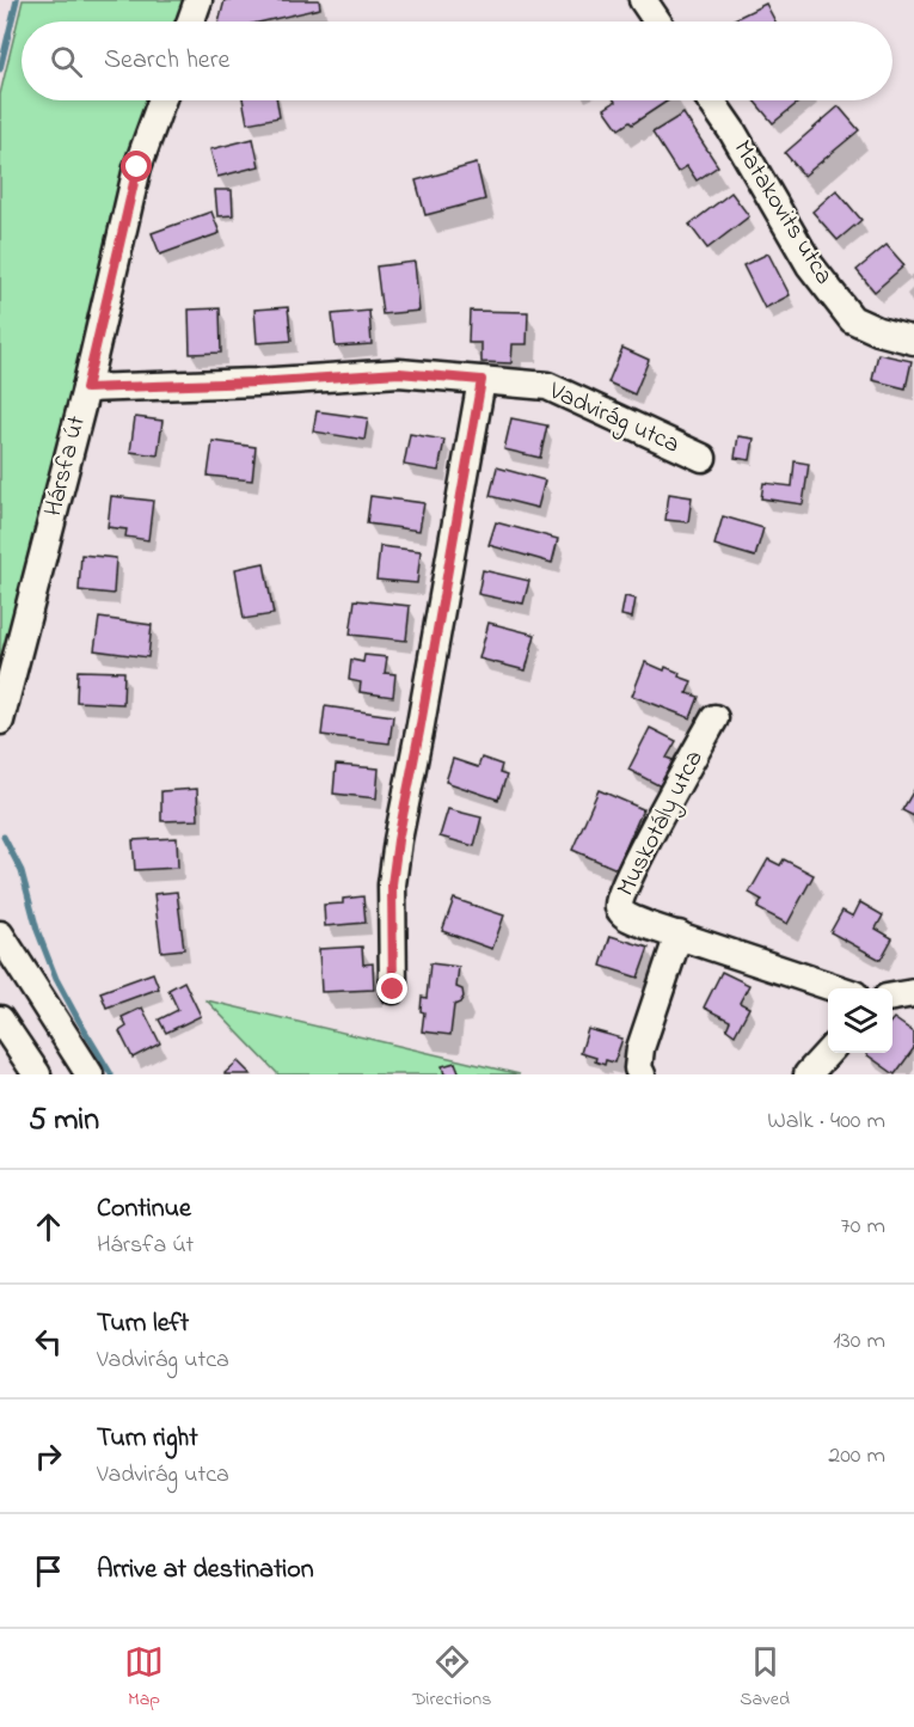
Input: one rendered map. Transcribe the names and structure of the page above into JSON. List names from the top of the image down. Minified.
{"streets":{"street":["Matakovits utca","Vadvirág utca","Hársfa út","Muskotály utca"]},"crossings":[["Vadvirág utca","Hársfa út"]],"page":{"search":"Search here","heading":["5 min","Walk · 400 m"],"list":[["Continue","Hársfa út","70 m"],["Turn left","Vadvirág utca","130 m"],["Turn right","Vadvirág utca","200 m"],"Arrive at destination"],"nav":["Map","Directions","Saved"]}}
